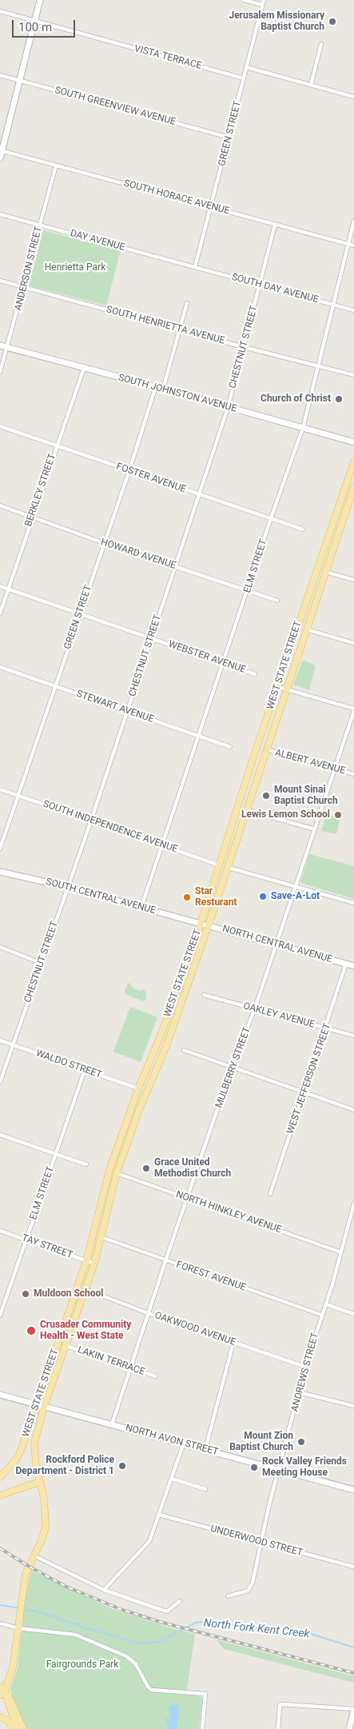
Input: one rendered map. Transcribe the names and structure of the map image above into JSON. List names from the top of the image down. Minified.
{"streets":{"main road":["WEST STATE STREET"],"street":["VISTA TERRACE","SOUTH GREENVIEW AVENUE","GREEN STREET","SOUTH HORACE AVENUE","DAY AVENUE","ANDERSON STREET","SOUTH DAY AVENUE","SOUTH HENRIETTA AVENUE","CHESTNUT STREET","SOUTH JOHNSTON AVENUE","FOSTER AVENUE","BERKLEY STREET","HOWARD AVENUE","ELM STREET","WEBSTER AVENUE","STEWART AVENUE","ALBERT AVENUE","SOUTH INDEPENDENCE AVENUE","SOUTH CENTRAL AVENUE","NORTH CENTRAL AVENUE","OAKLEY AVENUE","WALDO STREET","MULBERRY STREET","WEST JEFFERSON STREET","NORTH HINKLEY AVENUE","TAY STREET","FOREST AVENUE","OAKWOOD AVENUE","LAKIN TERRACE","ANDREWS STREET","NORTH AVON STREET","UNDERWOOD STREET"]},"crossings":[["VISTA TERRACE","GREEN STREET"],["SOUTH GREENVIEW AVENUE","GREEN STREET"],["GREEN STREET","SOUTH HORACE AVENUE"],["GREEN STREET","DAY AVENUE"],["GREEN STREET","SOUTH DAY AVENUE"],["GREEN STREET","SOUTH JOHNSTON AVENUE"],["GREEN STREET","FOSTER AVENUE"],["GREEN STREET","HOWARD AVENUE"],["GREEN STREET","WEBSTER AVENUE"],["GREEN STREET","STEWART AVENUE"],["GREEN STREET","SOUTH INDEPENDENCE AVENUE"],["SOUTH HORACE AVENUE","ANDERSON STREET"],["SOUTH HORACE AVENUE","CHESTNUT STREET"],["SOUTH HORACE AVENUE","ELM STREET"],["DAY AVENUE","ANDERSON STREET"],["DAY AVENUE","SOUTH DAY AVENUE"],["ANDERSON STREET","SOUTH HENRIETTA AVENUE"],["ANDERSON STREET","SOUTH JOHNSTON AVENUE"],["SOUTH DAY AVENUE","CHESTNUT STREET"],["SOUTH DAY AVENUE","ELM STREET"],["SOUTH HENRIETTA AVENUE","CHESTNUT STREET"],["SOUTH HENRIETTA AVENUE","ELM STREET"],["CHESTNUT STREET","SOUTH JOHNSTON AVENUE"],["CHESTNUT STREET","FOSTER AVENUE"],["CHESTNUT STREET","HOWARD AVENUE"],["CHESTNUT STREET","WEBSTER AVENUE"],["CHESTNUT STREET","STEWART AVENUE"],["CHESTNUT STREET","SOUTH INDEPENDENCE AVENUE"],["CHESTNUT STREET","SOUTH CENTRAL AVENUE"],["CHESTNUT STREET","WALDO STREET"],["SOUTH JOHNSTON AVENUE","BERKLEY STREET"],["SOUTH JOHNSTON AVENUE","ELM STREET"],["FOSTER AVENUE","BERKLEY STREET"],["FOSTER AVENUE","ELM STREET"],["BERKLEY STREET","HOWARD AVENUE"],["BERKLEY STREET","WEBSTER AVENUE"],["HOWARD AVENUE","ELM STREET"],["ELM STREET","WEBSTER AVENUE"],["ELM STREET","STEWART AVENUE"],["ELM STREET","SOUTH INDEPENDENCE AVENUE"],["ELM STREET","SOUTH CENTRAL AVENUE"],["ELM STREET","WALDO STREET"],["ELM STREET","TAY STREET"],["WEST STATE STREET","ALBERT AVENUE"],["WEST STATE STREET","SOUTH INDEPENDENCE AVENUE"],["WEST STATE STREET","SOUTH CENTRAL AVENUE"],["WEST STATE STREET","NORTH CENTRAL AVENUE"],["WEST STATE STREET","WALDO STREET"],["WEST STATE STREET","NORTH HINKLEY AVENUE"],["WEST STATE STREET","TAY STREET"],["WEST STATE STREET","FOREST AVENUE"],["WEST STATE STREET","OAKWOOD AVENUE"],["WEST STATE STREET","LAKIN TERRACE"],["WEST STATE STREET","NORTH AVON STREET"],["ALBERT AVENUE","MULBERRY STREET"],["SOUTH CENTRAL AVENUE","NORTH CENTRAL AVENUE"],["NORTH CENTRAL AVENUE","MULBERRY STREET"],["NORTH CENTRAL AVENUE","WEST JEFFERSON STREET"],["OAKLEY AVENUE","MULBERRY STREET"],["OAKLEY AVENUE","WEST JEFFERSON STREET"],["MULBERRY STREET","NORTH HINKLEY AVENUE"],["MULBERRY STREET","FOREST AVENUE"],["MULBERRY STREET","OAKWOOD AVENUE"],["MULBERRY STREET","LAKIN TERRACE"],["MULBERRY STREET","NORTH AVON STREET"],["NORTH HINKLEY AVENUE","ANDREWS STREET"],["FOREST AVENUE","ANDREWS STREET"],["OAKWOOD AVENUE","ANDREWS STREET"],["ANDREWS STREET","NORTH AVON STREET"],["ANDREWS STREET","UNDERWOOD STREET"]],"water":["North Fork Kent Creek"],"parks":["Henrietta Park","Fairgrounds Park"],"places":["Jerusalem Missionary Baptist Church","Church of Christ","Mount Sinai Baptist Church","Lewis Lemon School","Save-A-Lot","Star Resturant","Grace United Methodist Church","Muldoon School","Crusader Community Health - West State","Mount Zion Baptist Church","Rockford Police Department - District 1","Rock Valley Friends Meeting House"],"scale_bar":"100 m"}
